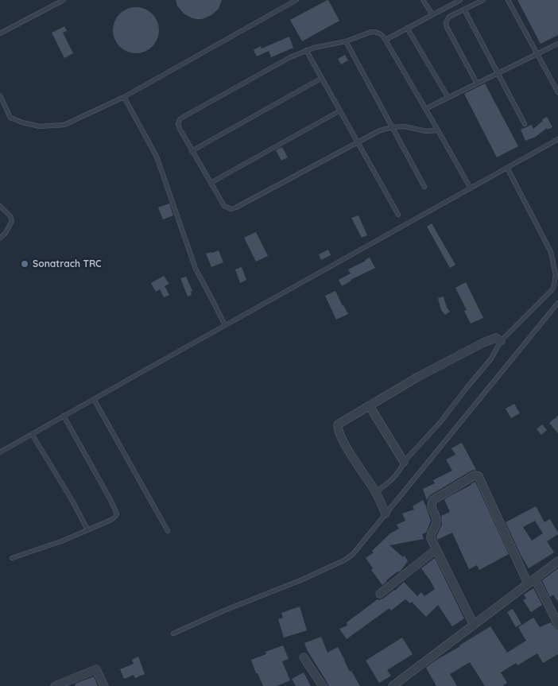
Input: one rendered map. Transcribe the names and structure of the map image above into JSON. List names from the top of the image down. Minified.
{"places":["Sonatrach TRC"]}
